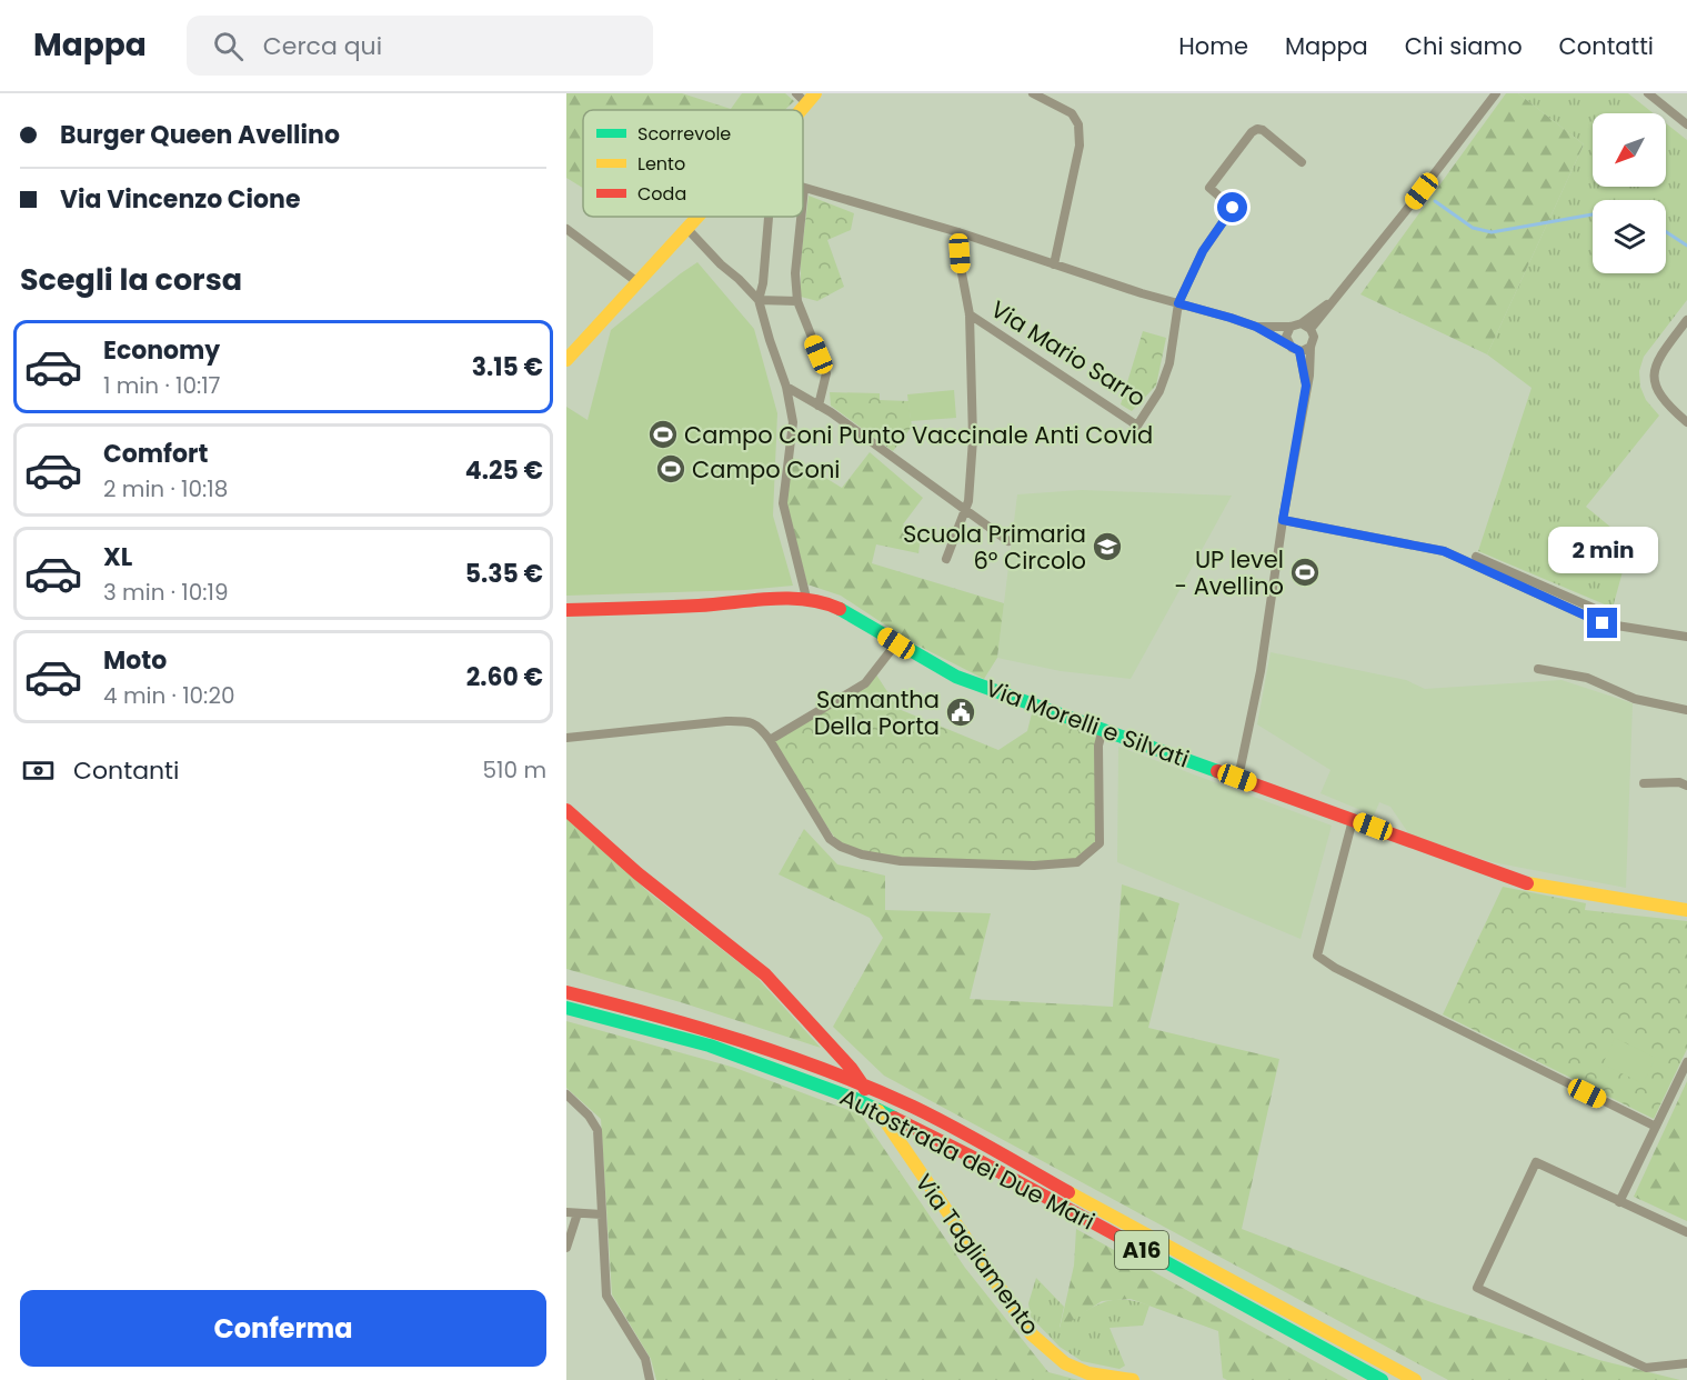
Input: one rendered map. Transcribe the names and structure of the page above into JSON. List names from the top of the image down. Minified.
{"streets":{"main road":["Via Morelli e Silvati","Autostrada dei Due Mari","A16","Via Tagliamento"],"street":["Via Mario Sarro"]},"places":{"sports":["Campo Coni Punto Vaccinale Anti Covid","Campo Coni","UP level - Avellino"],"school or university":["Scuola Primaria 6° Circolo"],"public building":["Samantha Della Porta"]},"legend":["Scorrevole","Lento","Coda"],"north":"bottom left","page":{"header":"Mappa","search":"Cerca qui","nav":["Home","Mappa","Chi siamo","Contatti"],"banner":["Burger Queen Avellino","Via Vincenzo Cione"],"heading":"Scegli la corsa","list":[{"name":"Economy","note":"1 min · 10:17","value":"3.15 €"},{"name":"Comfort","note":"2 min · 10:18","value":"4.25 €"},{"name":"XL","note":"3 min · 10:19","value":"5.35 €"},{"name":"Moto","note":"4 min · 10:20","value":"2.60 €"}],"bubble":"2 min","pay":["Contanti","510 m"],"buttons":"Conferma"}}
